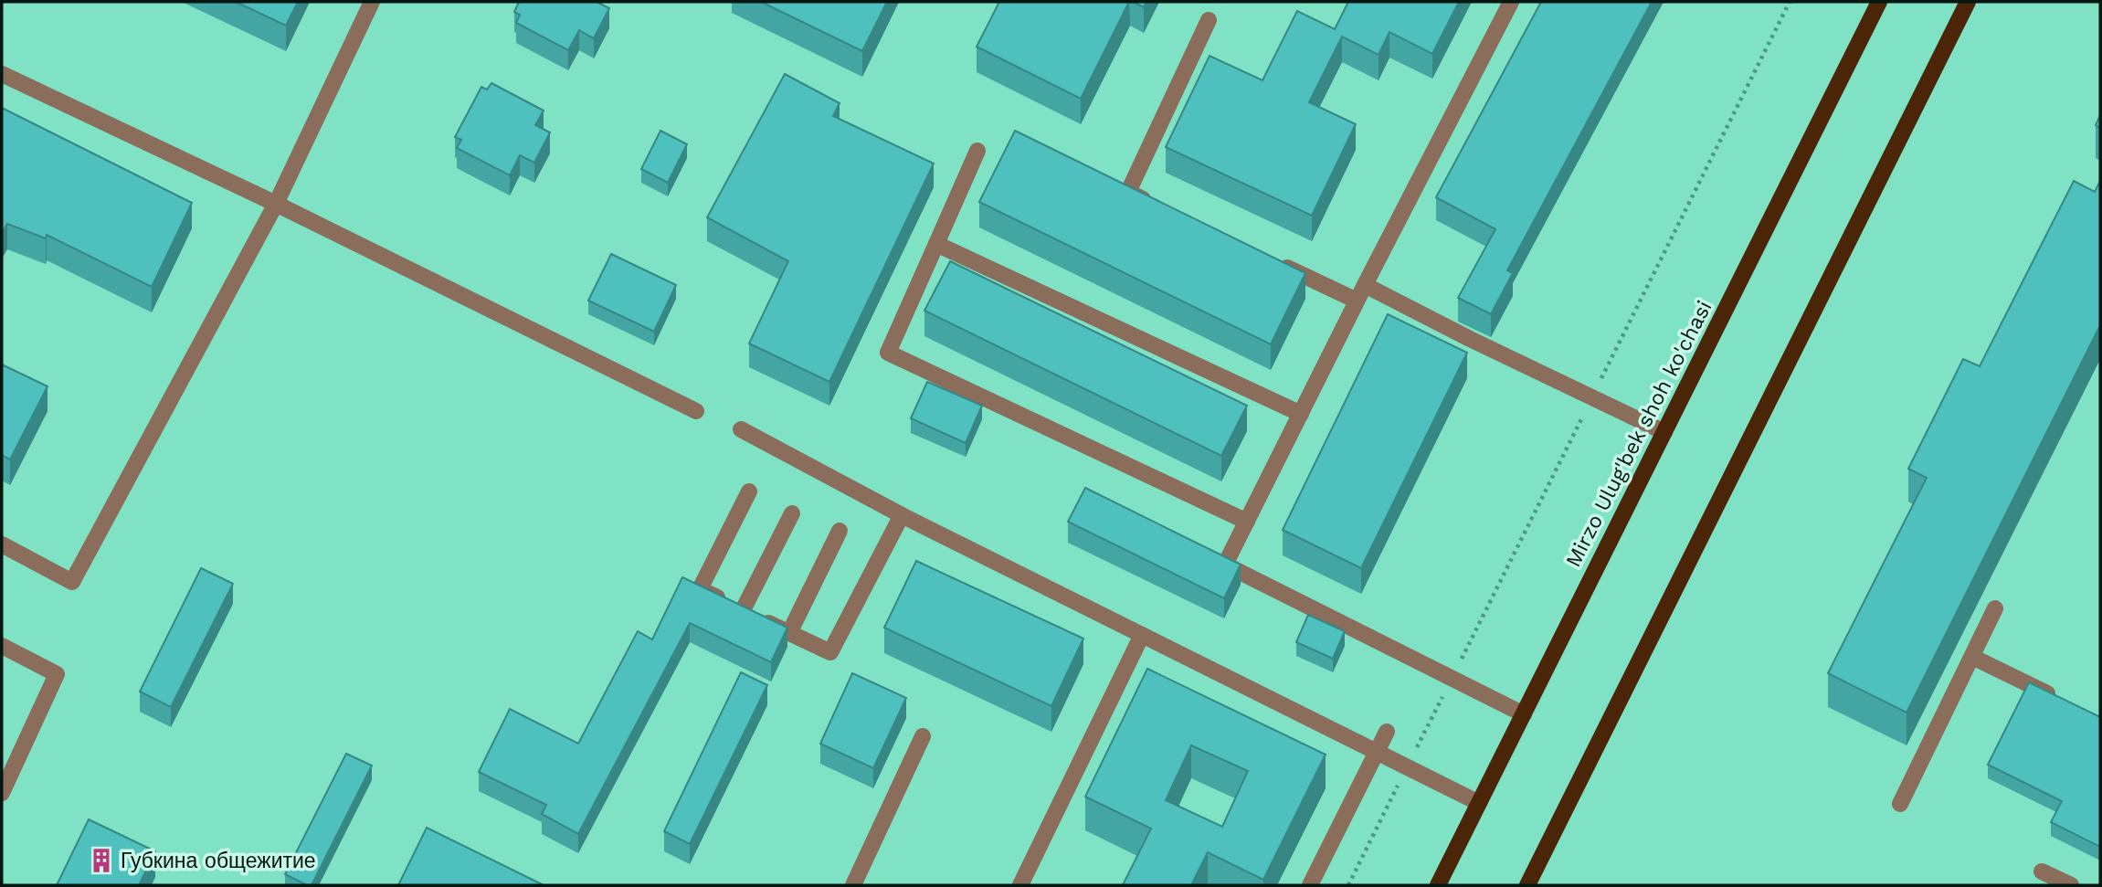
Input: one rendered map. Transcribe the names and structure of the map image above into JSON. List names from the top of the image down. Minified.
{"streets":{"main road":["Mirzo Ulug'bek shoh ko'chasi"]},"places":{"building":["Губкина общежитие"]}}
